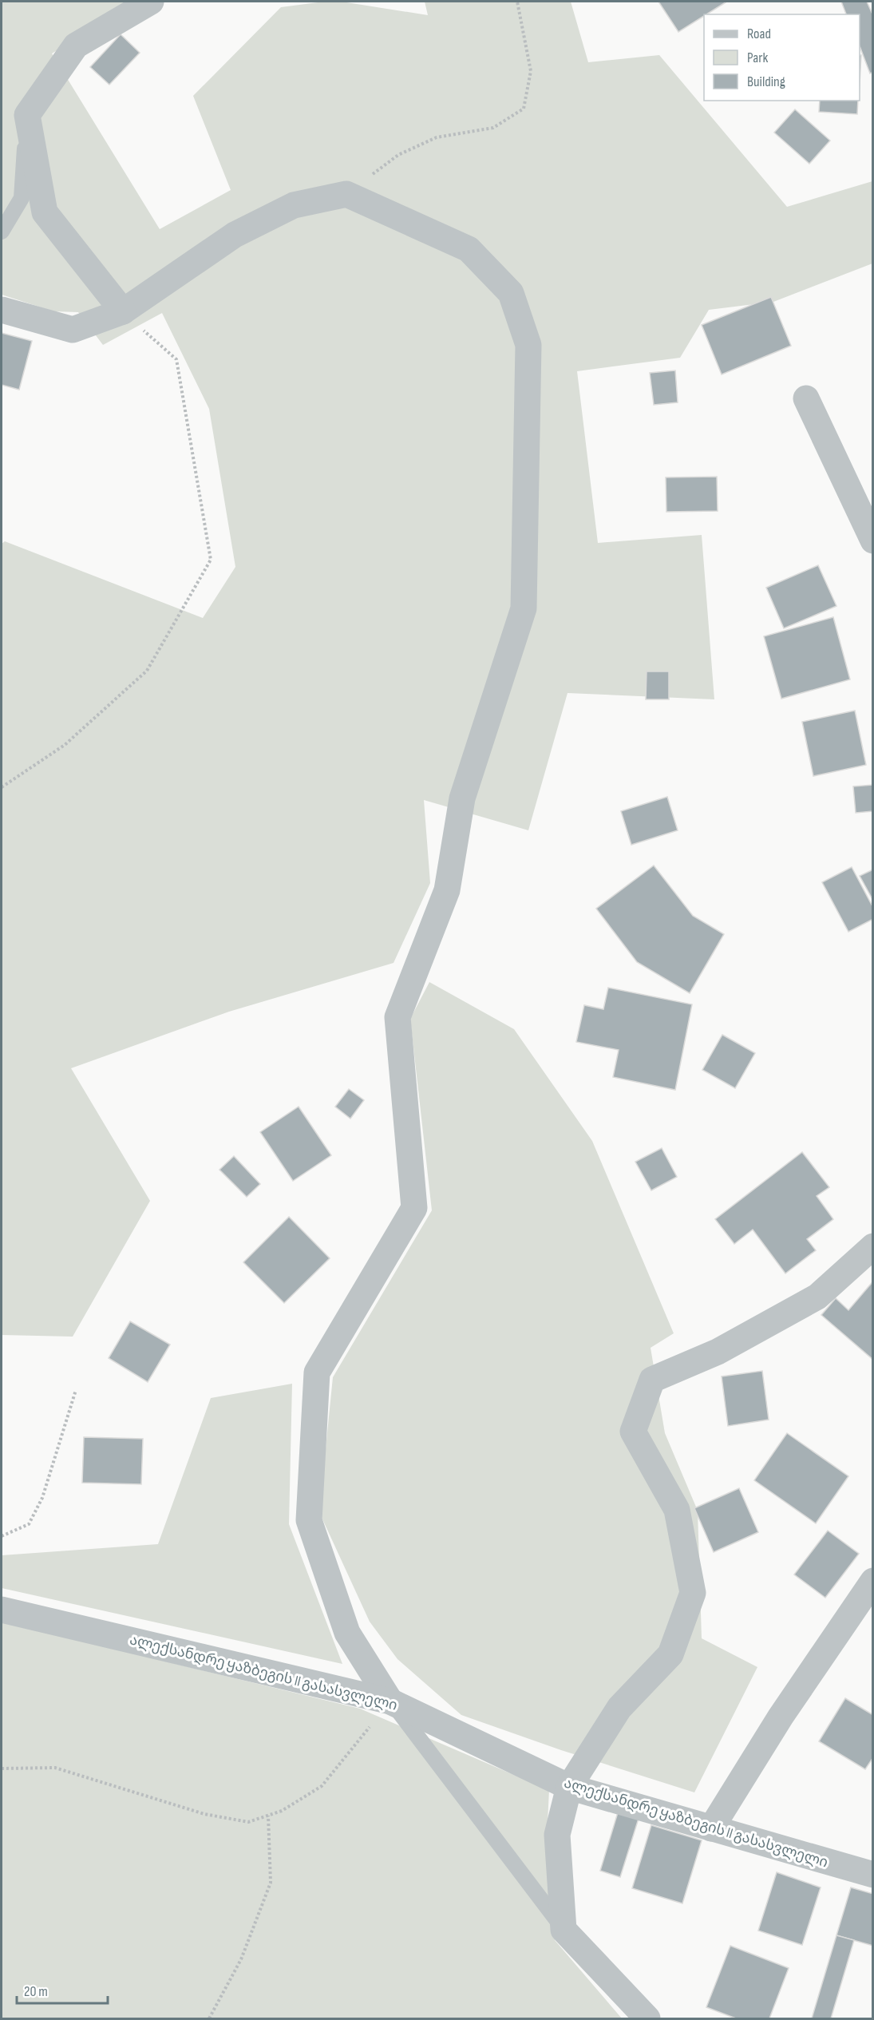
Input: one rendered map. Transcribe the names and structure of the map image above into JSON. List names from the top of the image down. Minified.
{"streets":{"street":["ალექსანდრე ყაზბეგის II გასასვლელი"]},"legend":["Road","Park","Building"],"scale_bar":"20 m"}
